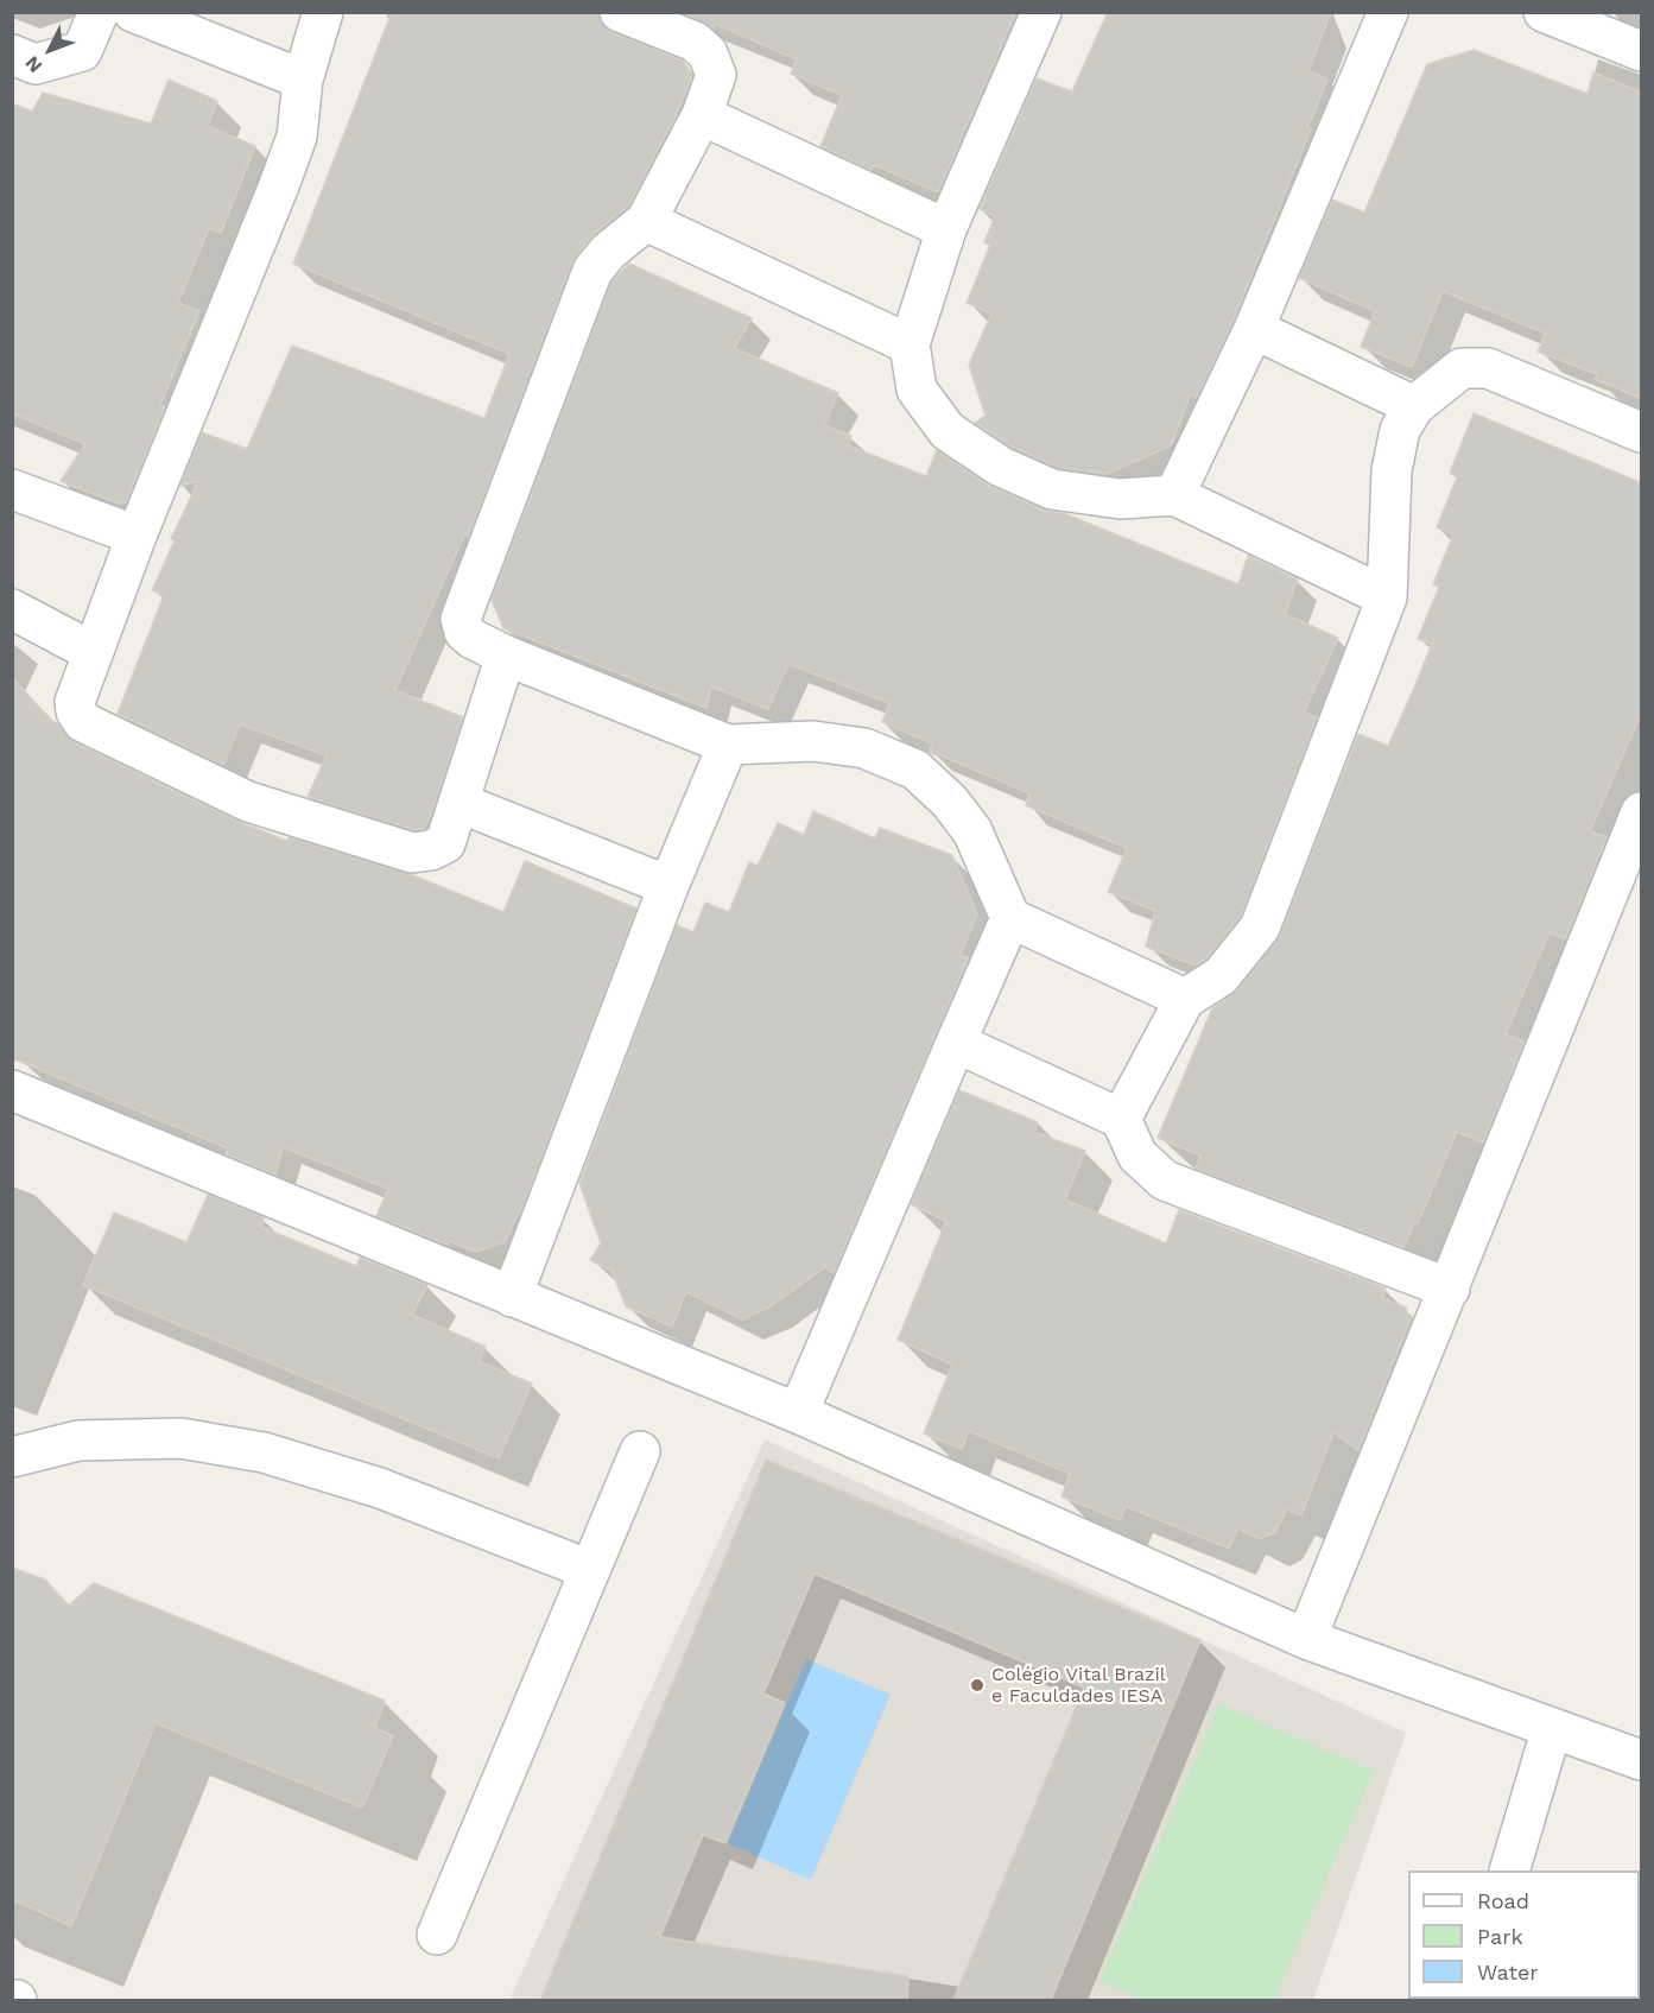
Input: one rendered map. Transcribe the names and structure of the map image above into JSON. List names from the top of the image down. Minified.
{"places":["Colégio Vital Brazil e Faculdades IESA"],"legend":["Road","Park","Water"],"north":"bottom left"}
